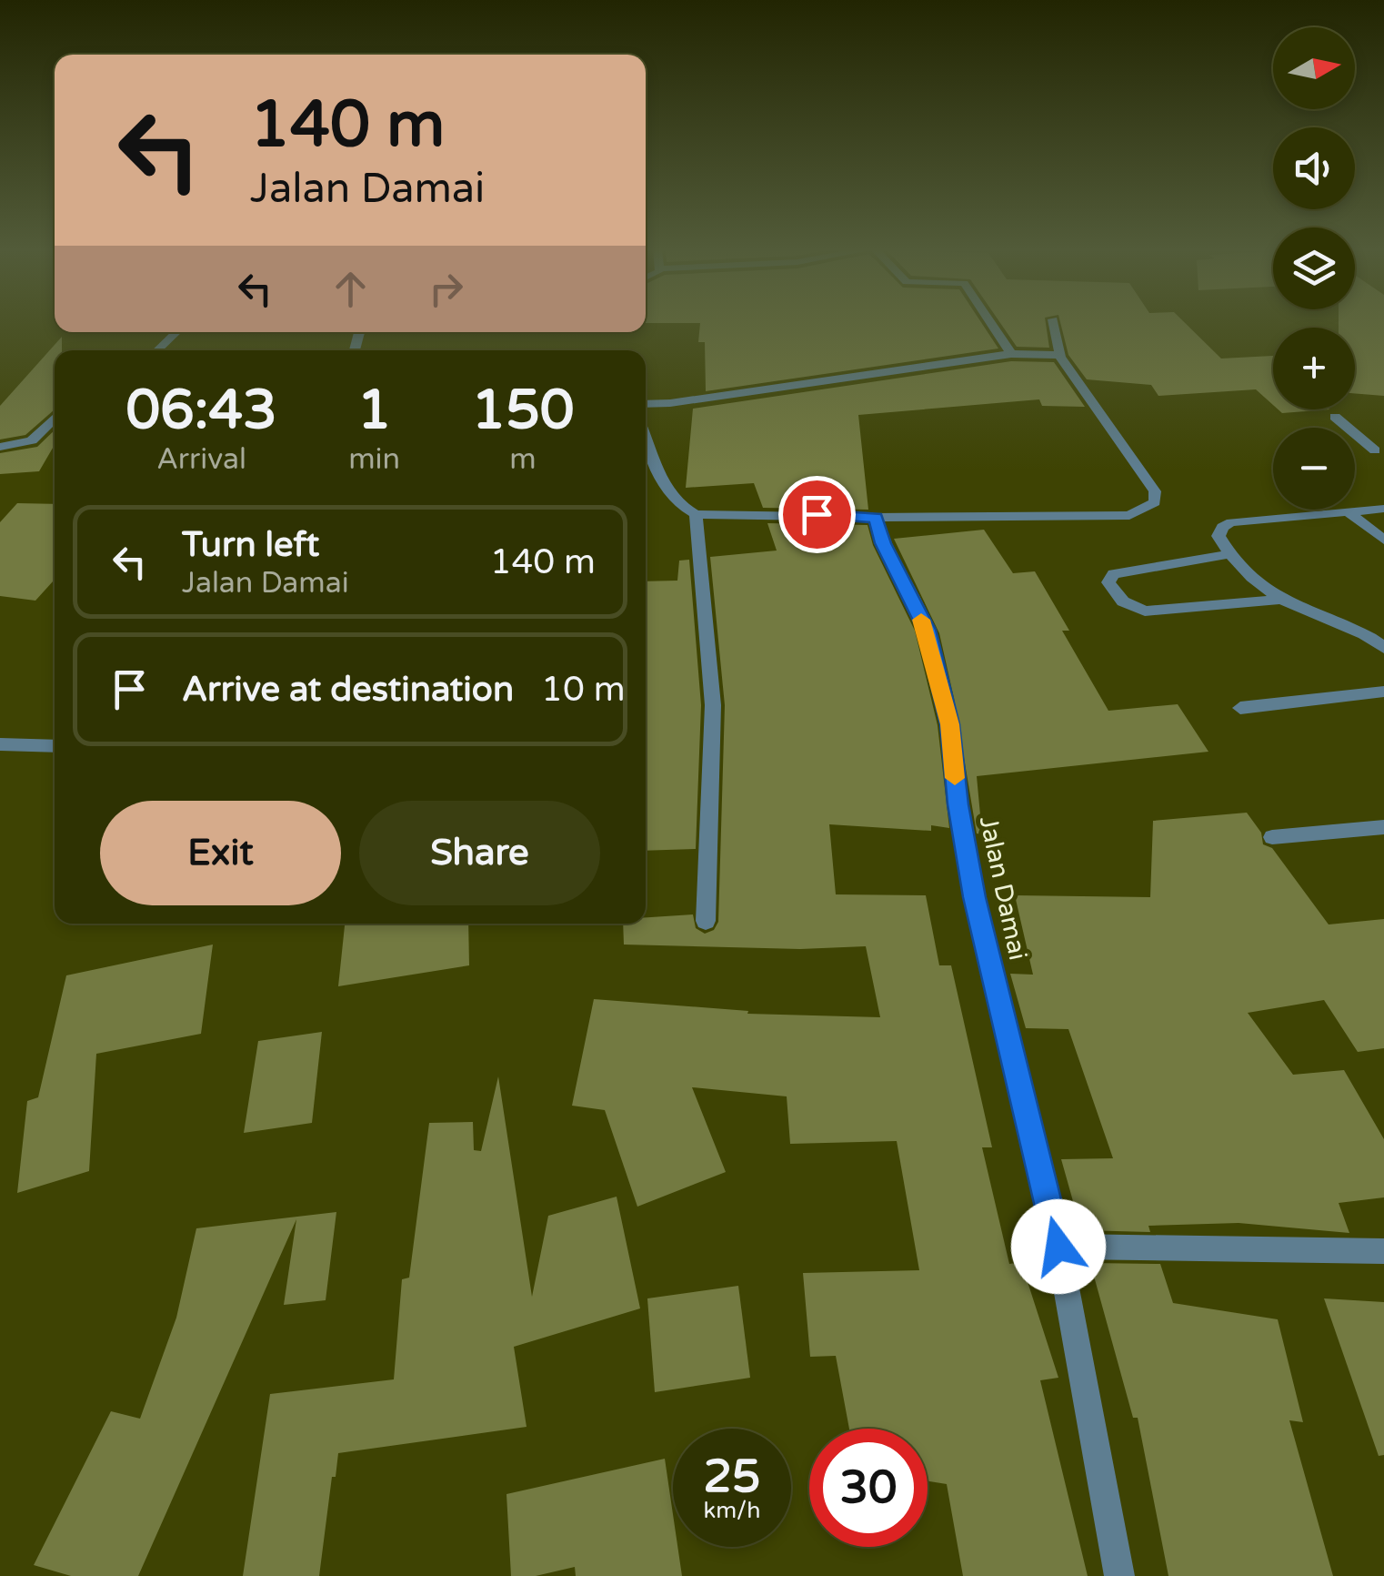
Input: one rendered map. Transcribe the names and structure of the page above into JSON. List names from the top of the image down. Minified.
{"streets":{"street":["Jalan Damai"]},"north":"right","page":{"map_buttons":["+","−"],"turn":["140 m","Jalan Damai"],"eta":["06:43","Arrival","1","min","150","m"],"list":[{"name":"Turn left","note":"Jalan Damai","value":"140 m"},{"name":"Arrive at destination","value":"10 m"}],"buttons":["Exit","Share"],"speed":"25 km/h","limit":"30"}}
